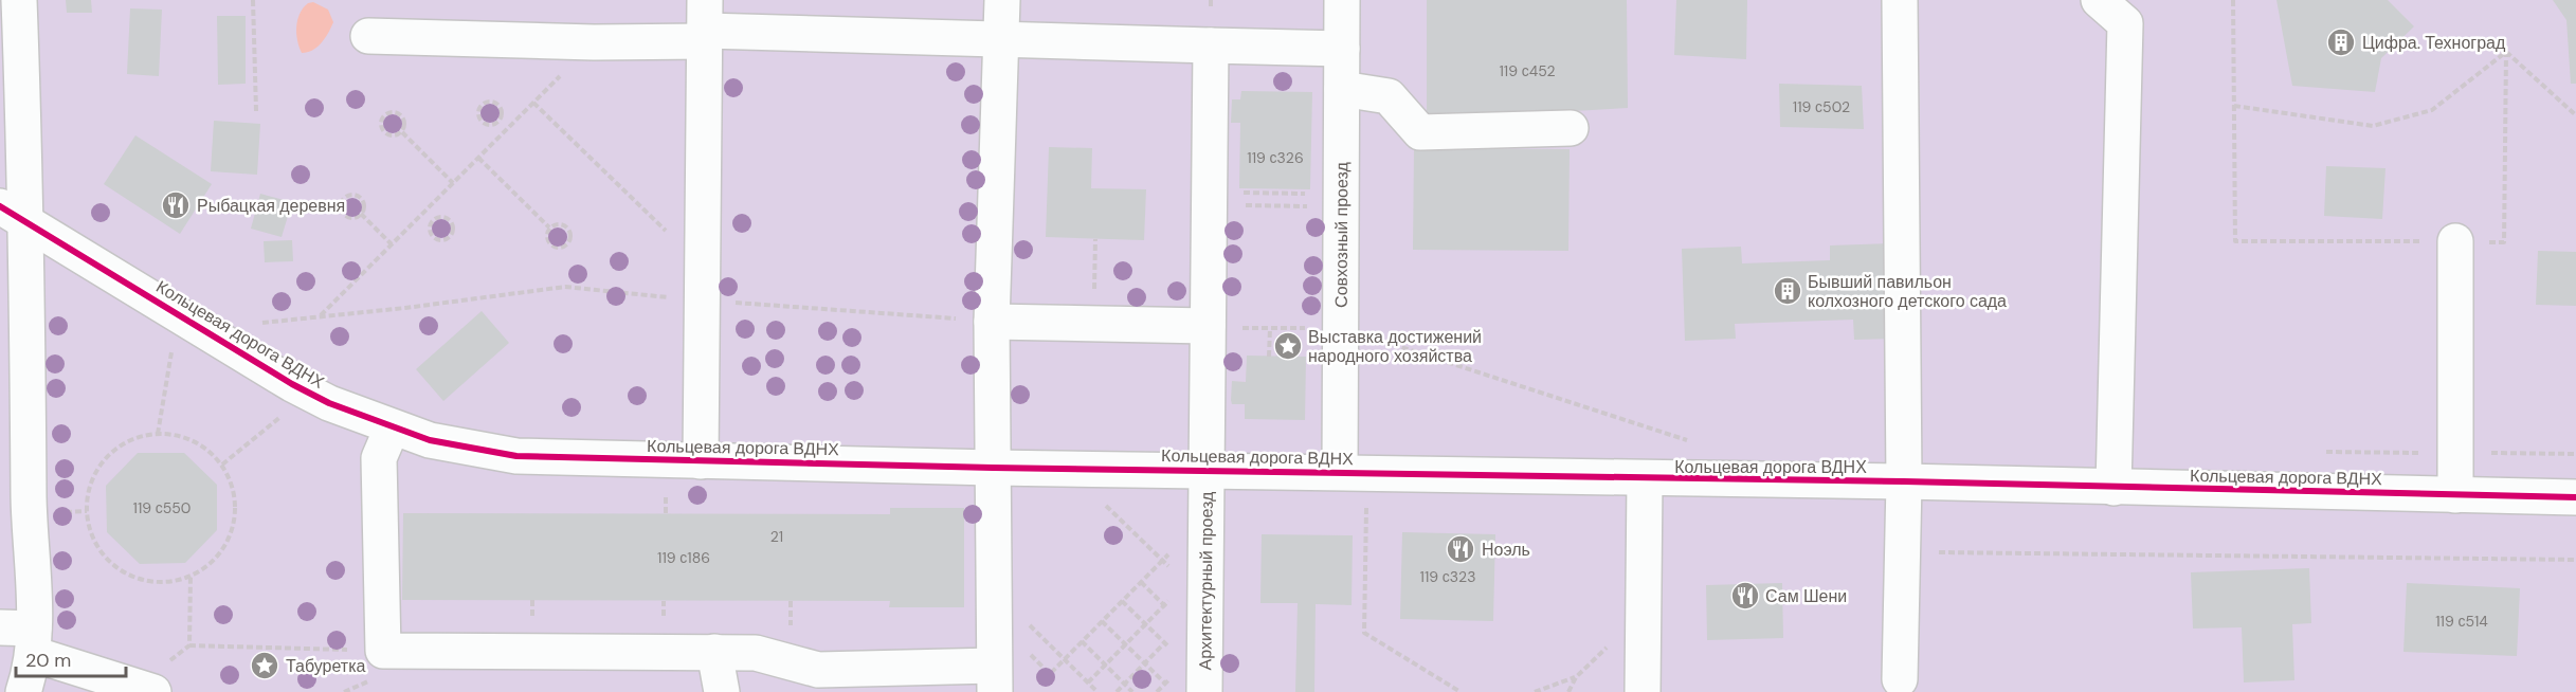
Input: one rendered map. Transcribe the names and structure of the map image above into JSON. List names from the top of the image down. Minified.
{"streets":{"street":["Совхозный проезд","Кольцевая дорога ВДНХ","Архитектурный проезд"]},"crossings":[["Совхозный проезд","Кольцевая дорога ВДНХ"],["Кольцевая дорога ВДНХ","Архитектурный проезд"]],"places":{"building":["Цифра. Техноград","Бывший павильон колхозного детского сада"],"restaurant":["Рыбацкая деревня","Ноэль","Сам Шени"],"place":["Выставка достижений народного хозяйства","Табуретка"]},"house_numbers":["119 с452","119 с502","119 с326","119 с550","21","119 с186","119 с323","119 с514"],"scale_bar":"20 m"}
